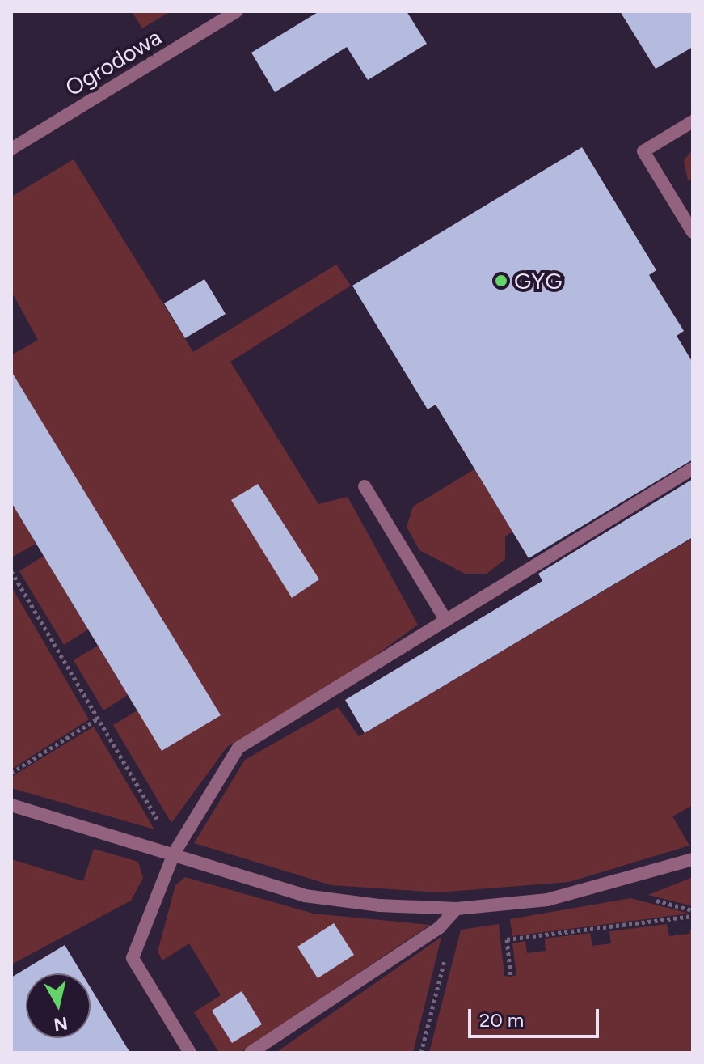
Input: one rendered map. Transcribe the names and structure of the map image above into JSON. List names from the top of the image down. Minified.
{"streets":{"street":["Ogrodowa"]},"places":["GYG"],"scale_bar":"20 m","north":"bottom"}
